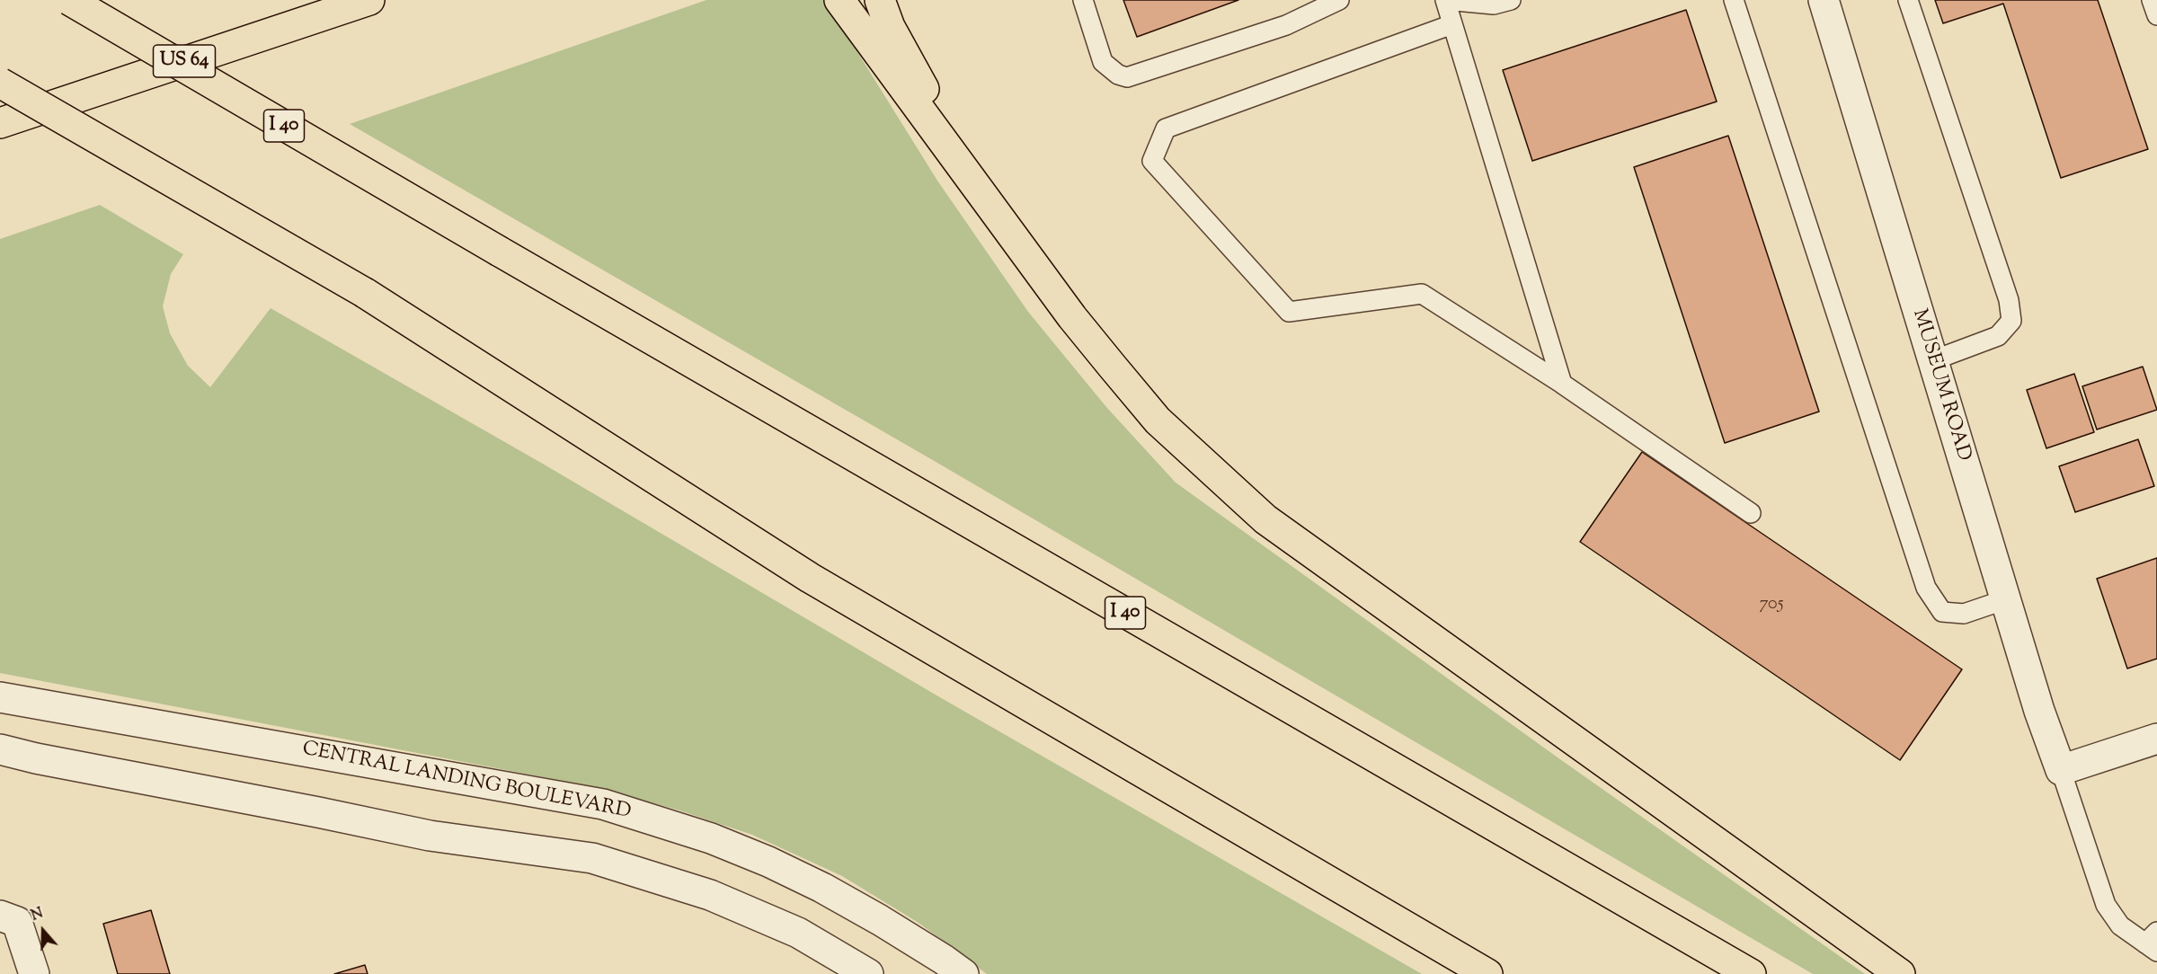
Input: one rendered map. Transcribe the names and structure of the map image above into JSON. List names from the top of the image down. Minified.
{"streets":{"highway":["US 64","I 40"],"street":["MUSEUM ROAD","CENTRAL LANDING BOULEVARD"]},"house_numbers":["705"],"north":"top"}
